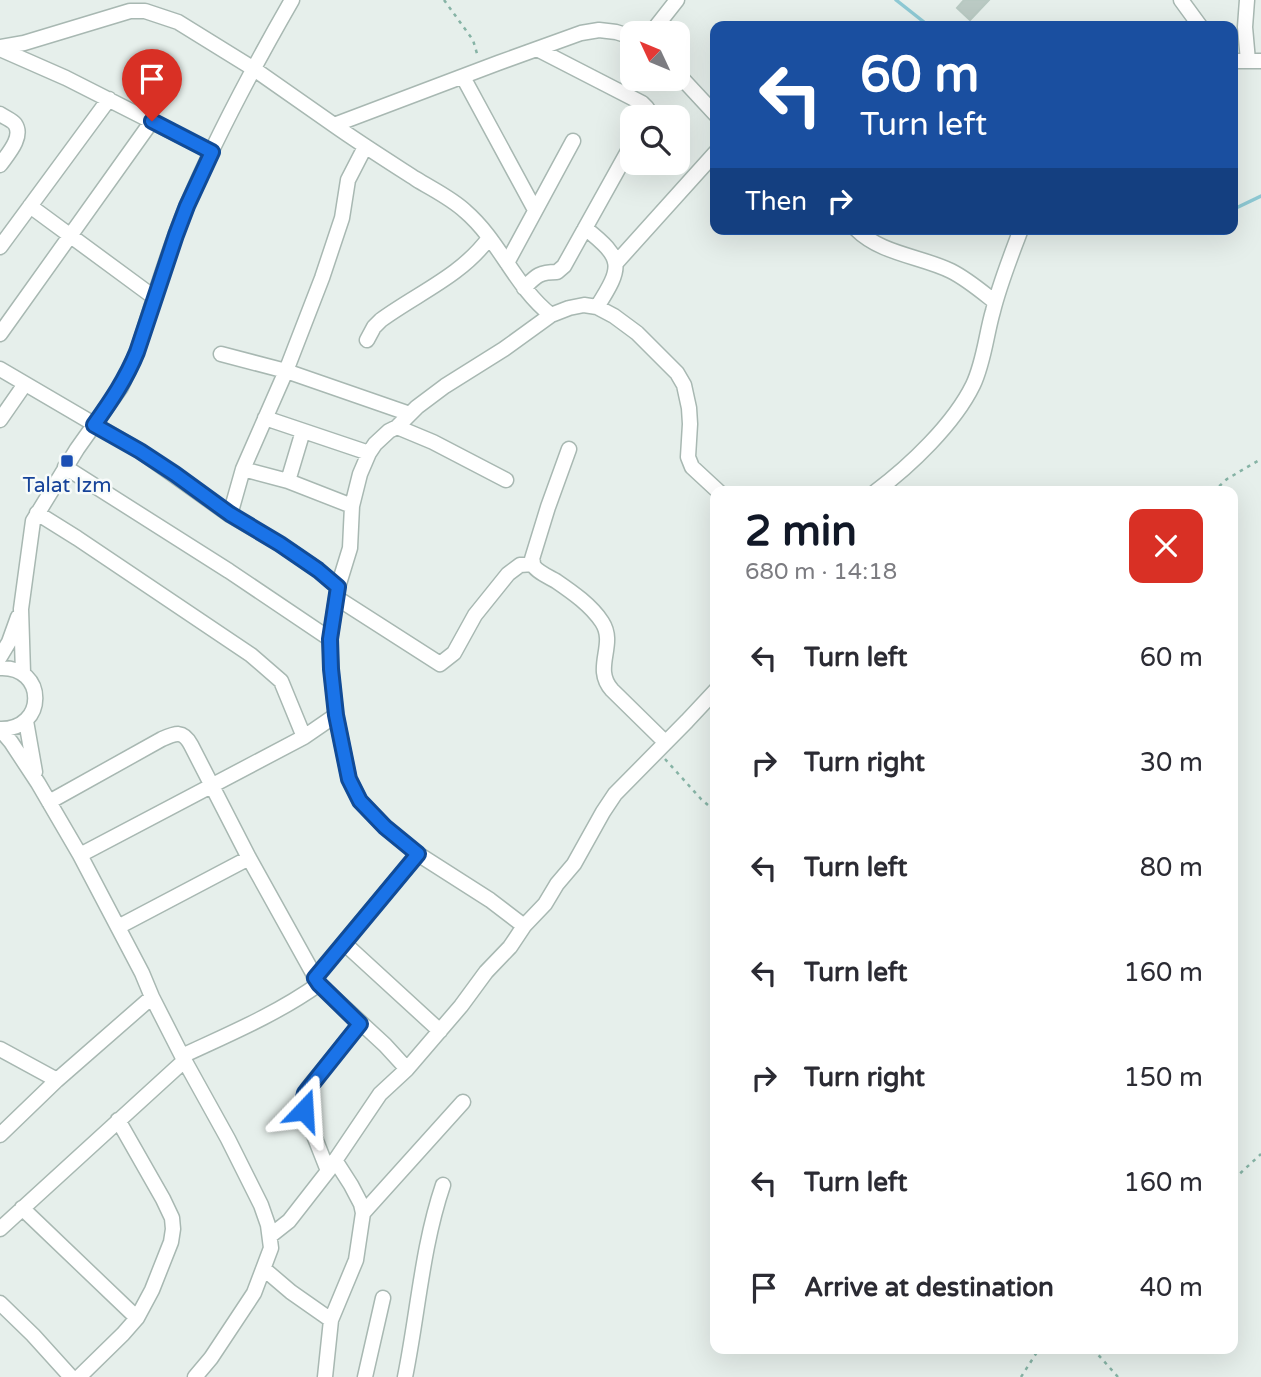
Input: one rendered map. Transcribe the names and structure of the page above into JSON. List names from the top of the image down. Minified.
{"places":{"transit":["Talat Izm"]},"north":"top left","page":{"turn":["60 m","Turn left"],"then":"Then","heading":["2 min","680 m · 14:18"],"list":[{"name":"Turn left","value":"60 m"},{"name":"Turn right","value":"30 m"},{"name":"Turn left","value":"80 m"},{"name":"Turn left","value":"160 m"},{"name":"Turn right","value":"150 m"},{"name":"Turn left","value":"160 m"},{"name":"Arrive at destination","value":"40 m"}]}}
